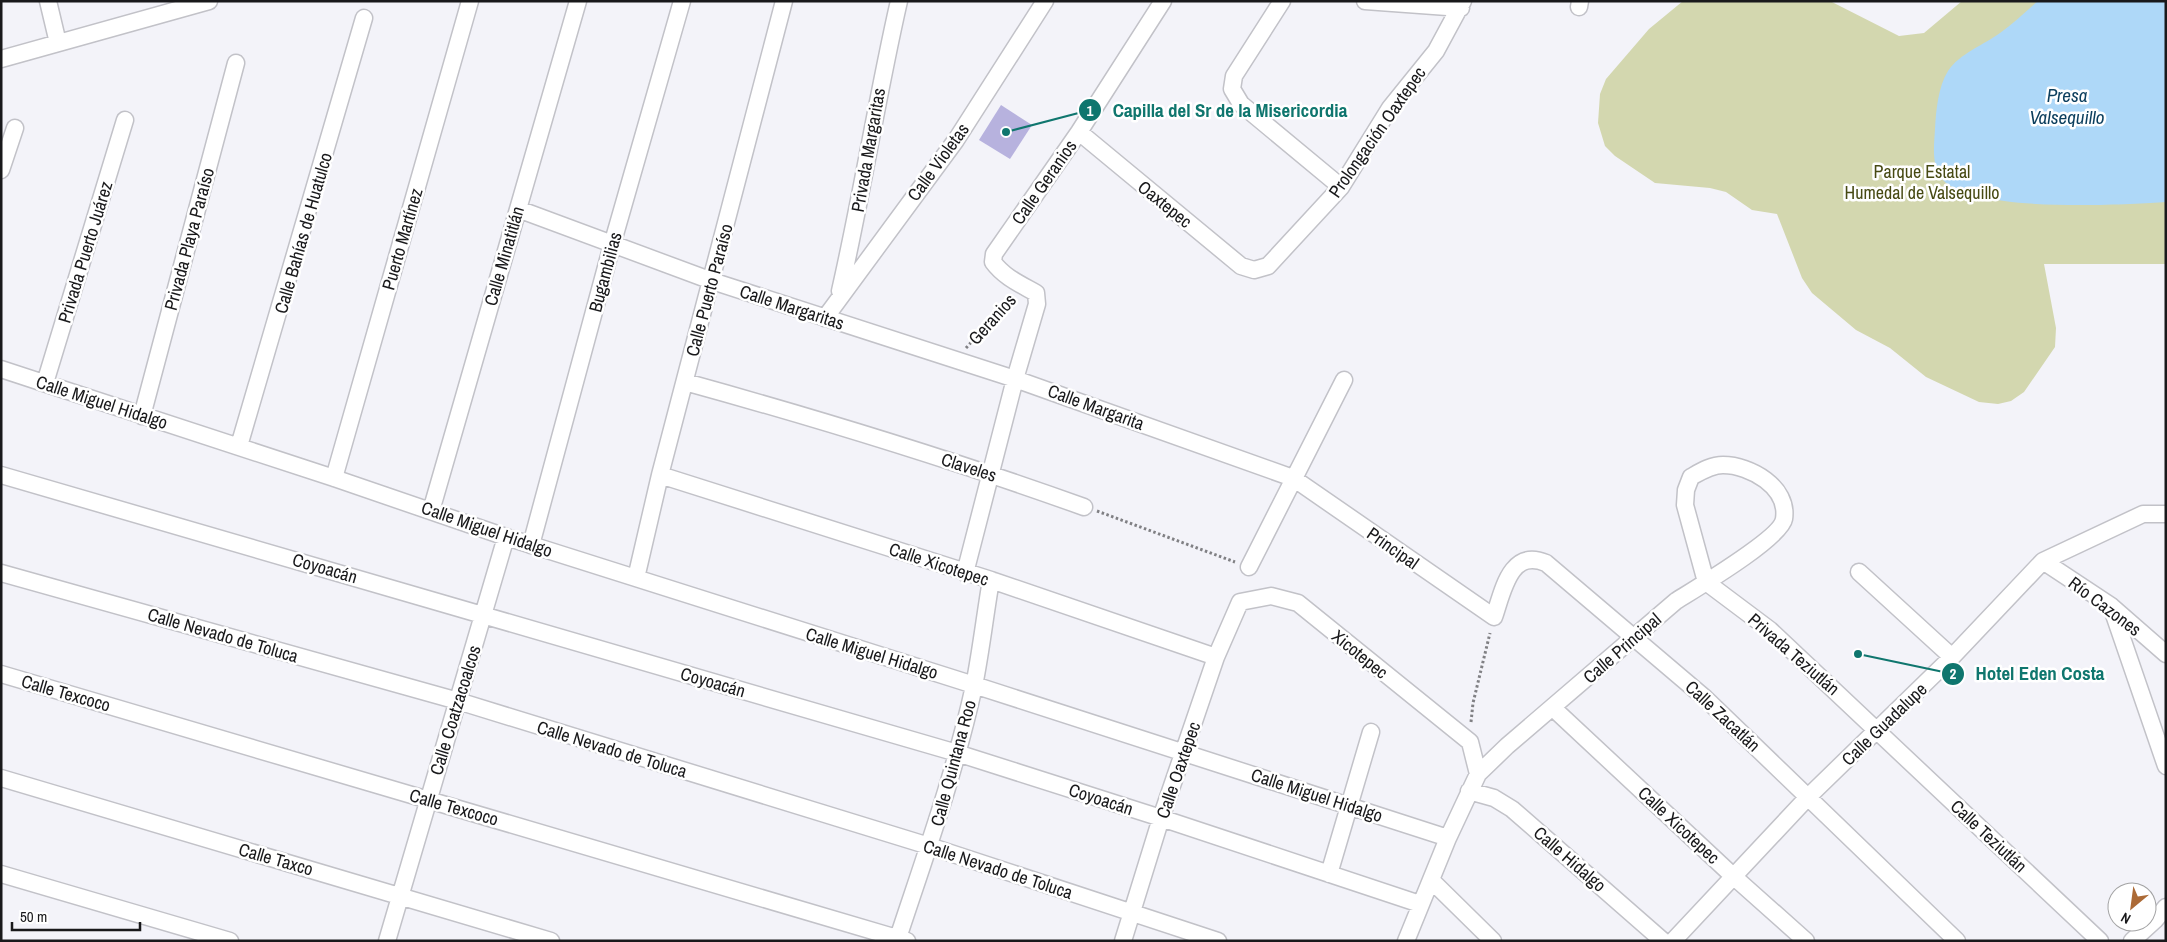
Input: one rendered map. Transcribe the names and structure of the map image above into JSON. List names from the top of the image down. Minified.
{"streets":{"street":["Prolongación Oaxtepec","Privada Margaritas","Calle Violetas","Calle Geranios","Oaxtepec","Calle Bahías de Huatulco","Privada Playa Paraíso","Puerto Martínez","Privada Puerto Juárez","Calle Minatitlán","Bugambilias","Calle Puerto Paraíso","Calle Margaritas","Geranios","Calle Miguel Hidalgo","Calle Margarita","Claveles","Principal","Calle Xicotepec","Coyoacán","Río Cazones","Calle Nevado de Toluca","Calle Principal","Xicotepec","Privada Teziutlán","Calle Texcoco","Calle Coatzacoalcos","Calle Zacatlán","Calle Guadalupe","Calle Quintana Roo","Calle Oaxtepec","Calle Teziutlán","Calle Taxco","Calle Hidalgo"]},"crossings":[["Prolongación Oaxtepec","Oaxtepec"],["Privada Margaritas","Calle Violetas"],["Calle Violetas","Calle Margaritas"],["Calle Geranios","Oaxtepec"],["Calle Geranios","Geranios"],["Calle Bahías de Huatulco","Calle Miguel Hidalgo"],["Privada Playa Paraíso","Calle Miguel Hidalgo"],["Puerto Martínez","Calle Miguel Hidalgo"],["Privada Puerto Juárez","Calle Miguel Hidalgo"],["Calle Minatitlán","Calle Margaritas"],["Calle Minatitlán","Calle Miguel Hidalgo"],["Bugambilias","Calle Margaritas"],["Bugambilias","Calle Miguel Hidalgo"],["Calle Puerto Paraíso","Calle Margaritas"],["Calle Puerto Paraíso","Calle Miguel Hidalgo"],["Calle Puerto Paraíso","Claveles"],["Calle Puerto Paraíso","Calle Xicotepec"],["Calle Margaritas","Calle Margarita"],["Geranios","Calle Margarita"],["Calle Miguel Hidalgo","Calle Principal"],["Calle Miguel Hidalgo","Calle Coatzacoalcos"],["Calle Miguel Hidalgo","Calle Quintana Roo"],["Calle Miguel Hidalgo","Calle Oaxtepec"],["Calle Margarita","Principal"],["Principal","Calle Zacatlán"],["Calle Xicotepec","Calle Principal"],["Calle Xicotepec","Calle Guadalupe"],["Calle Xicotepec","Calle Quintana Roo"],["Calle Xicotepec","Calle Oaxtepec"],["Coyoacán","Calle Principal"],["Coyoacán","Calle Coatzacoalcos"],["Coyoacán","Calle Quintana Roo"],["Coyoacán","Calle Oaxtepec"],["Río Cazones","Calle Guadalupe"],["Calle Nevado de Toluca","Calle Coatzacoalcos"],["Calle Nevado de Toluca","Calle Quintana Roo"],["Calle Nevado de Toluca","Calle Oaxtepec"],["Calle Principal","Privada Teziutlán"],["Calle Principal","Calle Zacatlán"],["Calle Principal","Calle Hidalgo"],["Xicotepec","Calle Oaxtepec"],["Privada Teziutlán","Calle Guadalupe"],["Privada Teziutlán","Calle Teziutlán"],["Calle Texcoco","Calle Coatzacoalcos"],["Calle Texcoco","Calle Quintana Roo"],["Calle Coatzacoalcos","Calle Taxco"],["Calle Zacatlán","Calle Guadalupe"],["Calle Guadalupe","Calle Teziutlán"]],"water":["Presa Valsequillo"],"parks":["Parque Estatal Humedal de Valsequillo"],"places":["Capilla del Sr de la Misericordia","Hotel Eden Costa"],"scale_bar":"50 m","north":"bottom left"}
